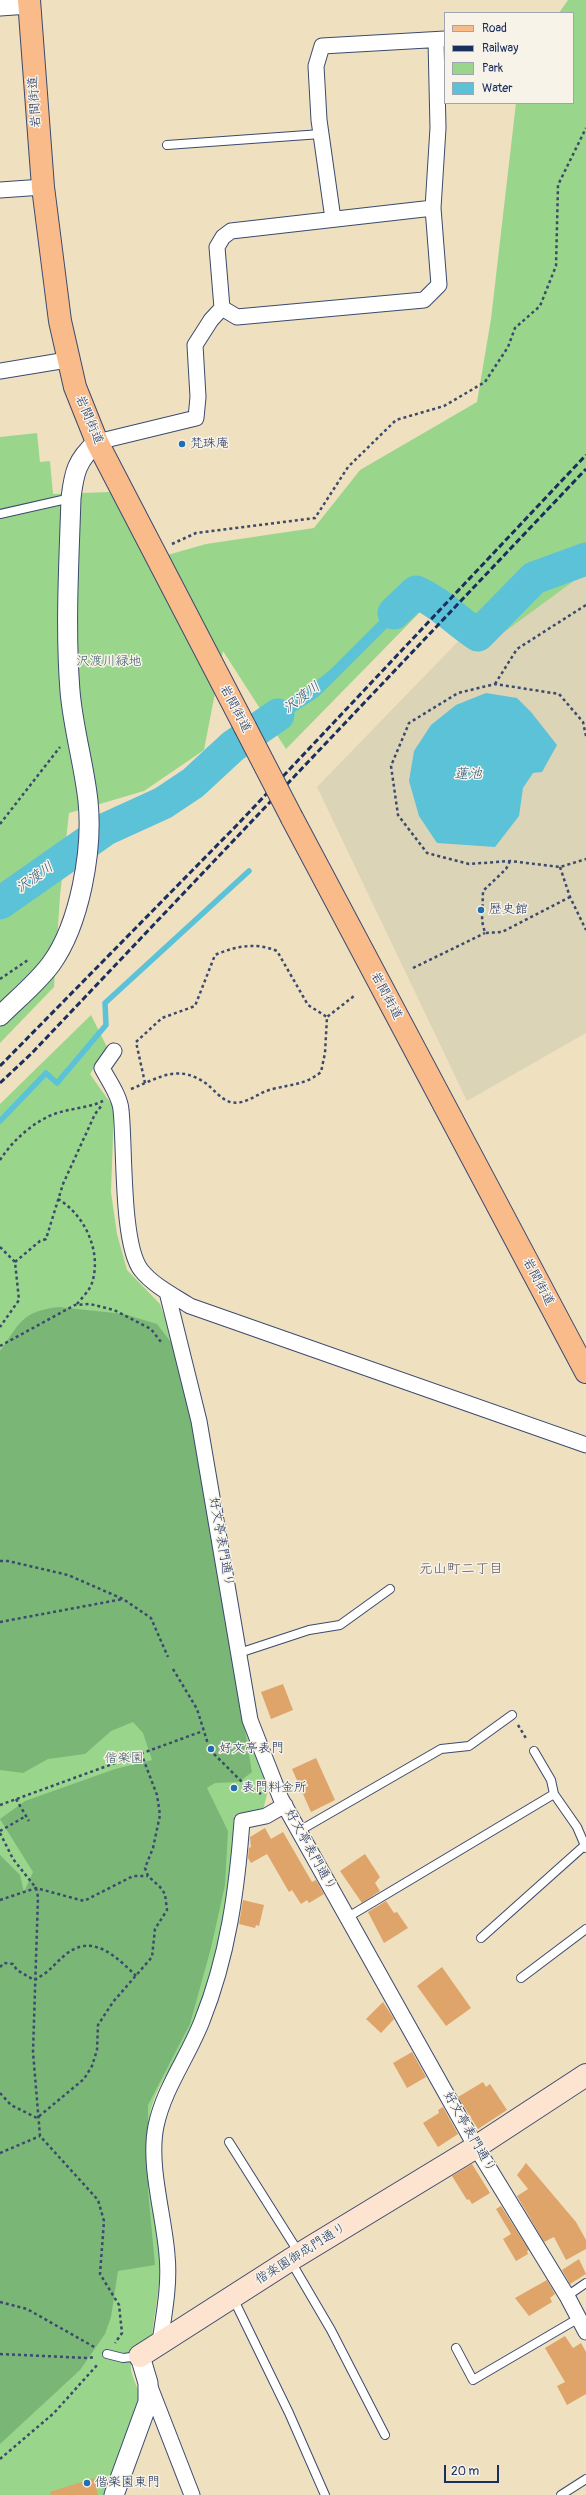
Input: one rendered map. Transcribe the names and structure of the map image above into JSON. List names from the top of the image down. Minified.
{"streets":{"main road":["岩間街道","偕楽園御成門通り"],"street":["好文亭表門通り"]},"crossings":[["好文亭表門通り","偕楽園御成門通り"]],"districts":["元山町二丁目"],"water":["沢渡川","蓮池"],"parks":["沢渡川緑地","偕楽園"],"places":["梵珠庵","歴史館","好文亭表門","表門料金所","偕楽園東門"],"legend":["Road","Railway","Park","Water"],"scale_bar":"20 m"}
